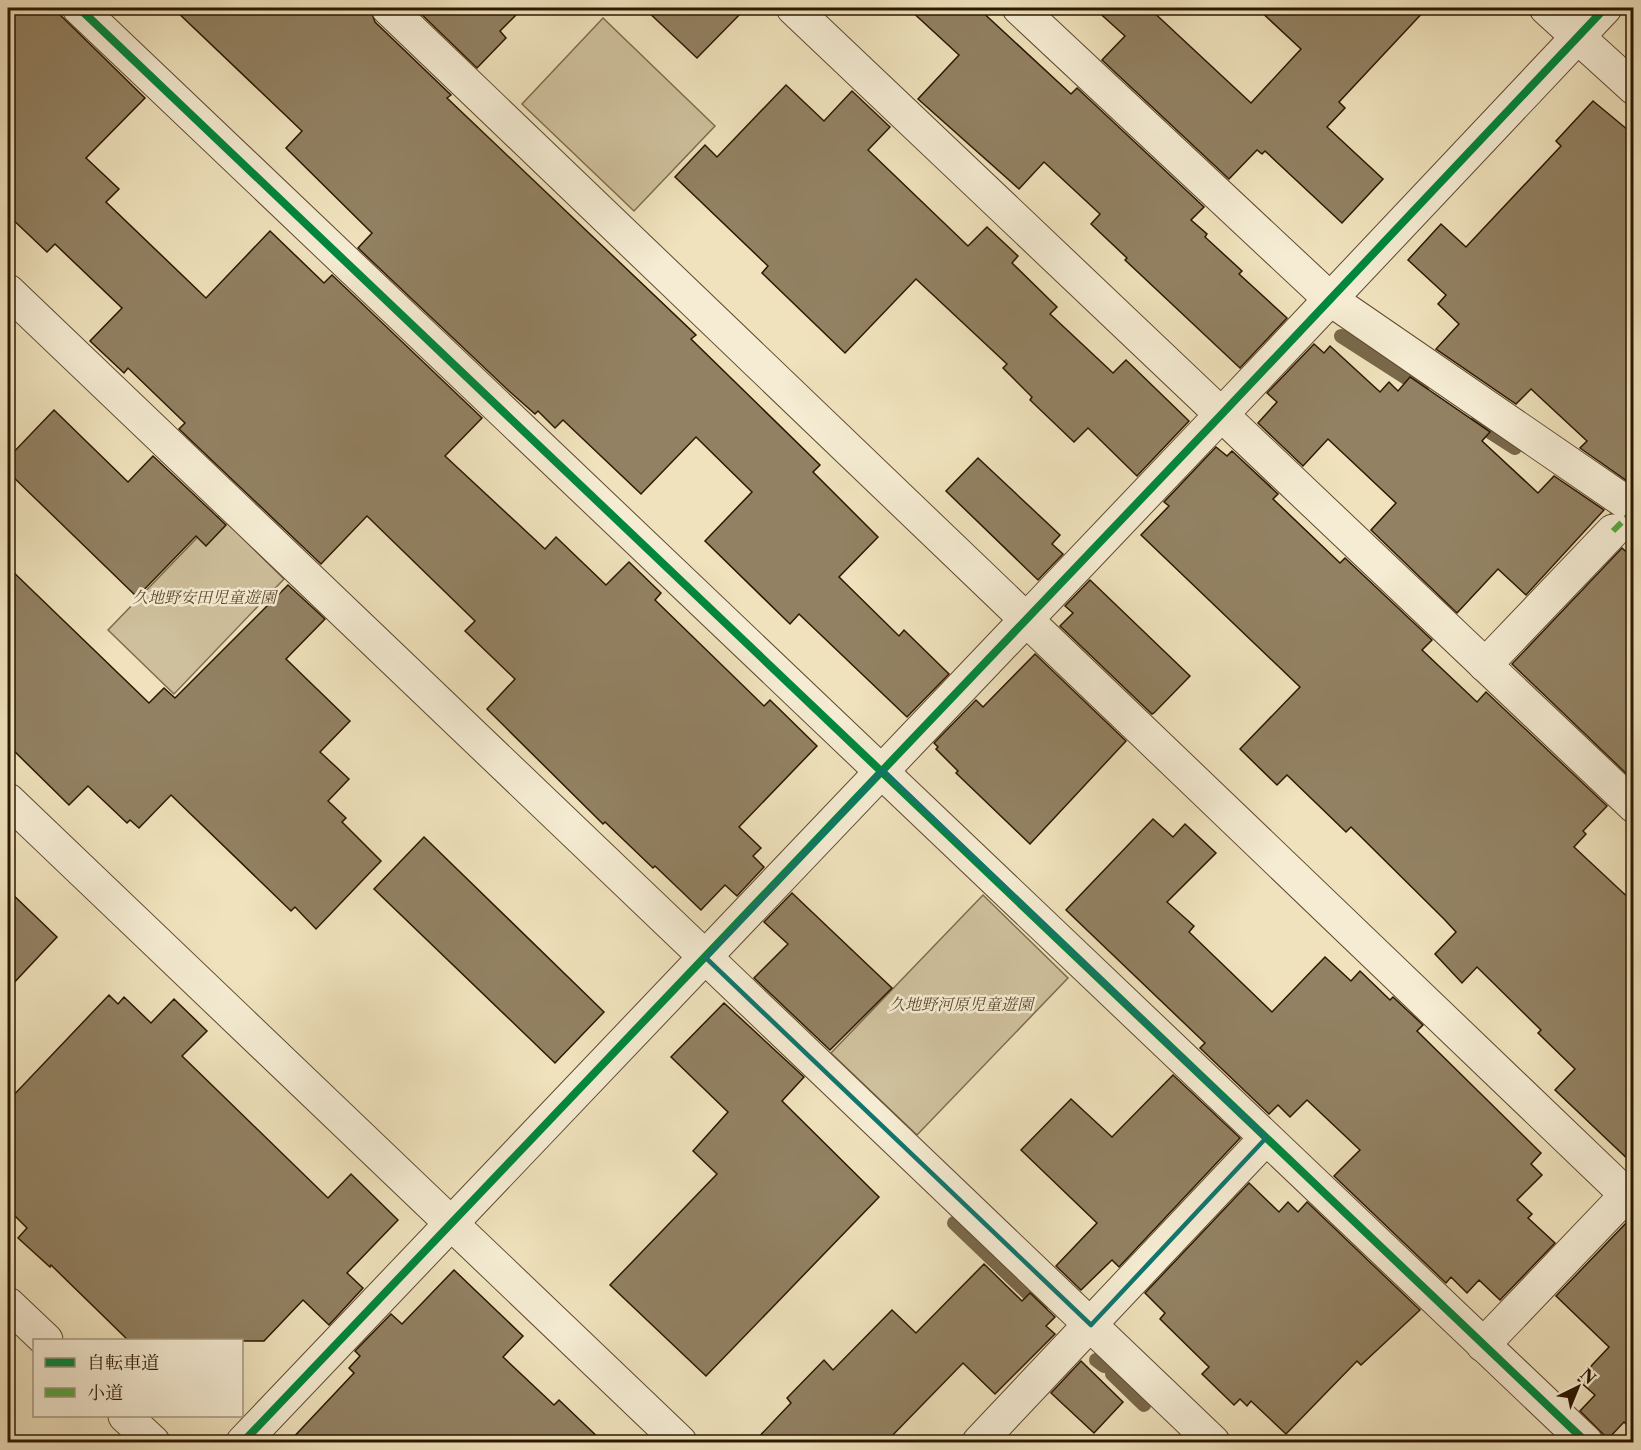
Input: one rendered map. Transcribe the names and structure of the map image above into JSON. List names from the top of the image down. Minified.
{"parks":["久地野安田児童遊園","久地野河原児童遊園"],"legend":["自転車道","小道"],"north":"top right"}
